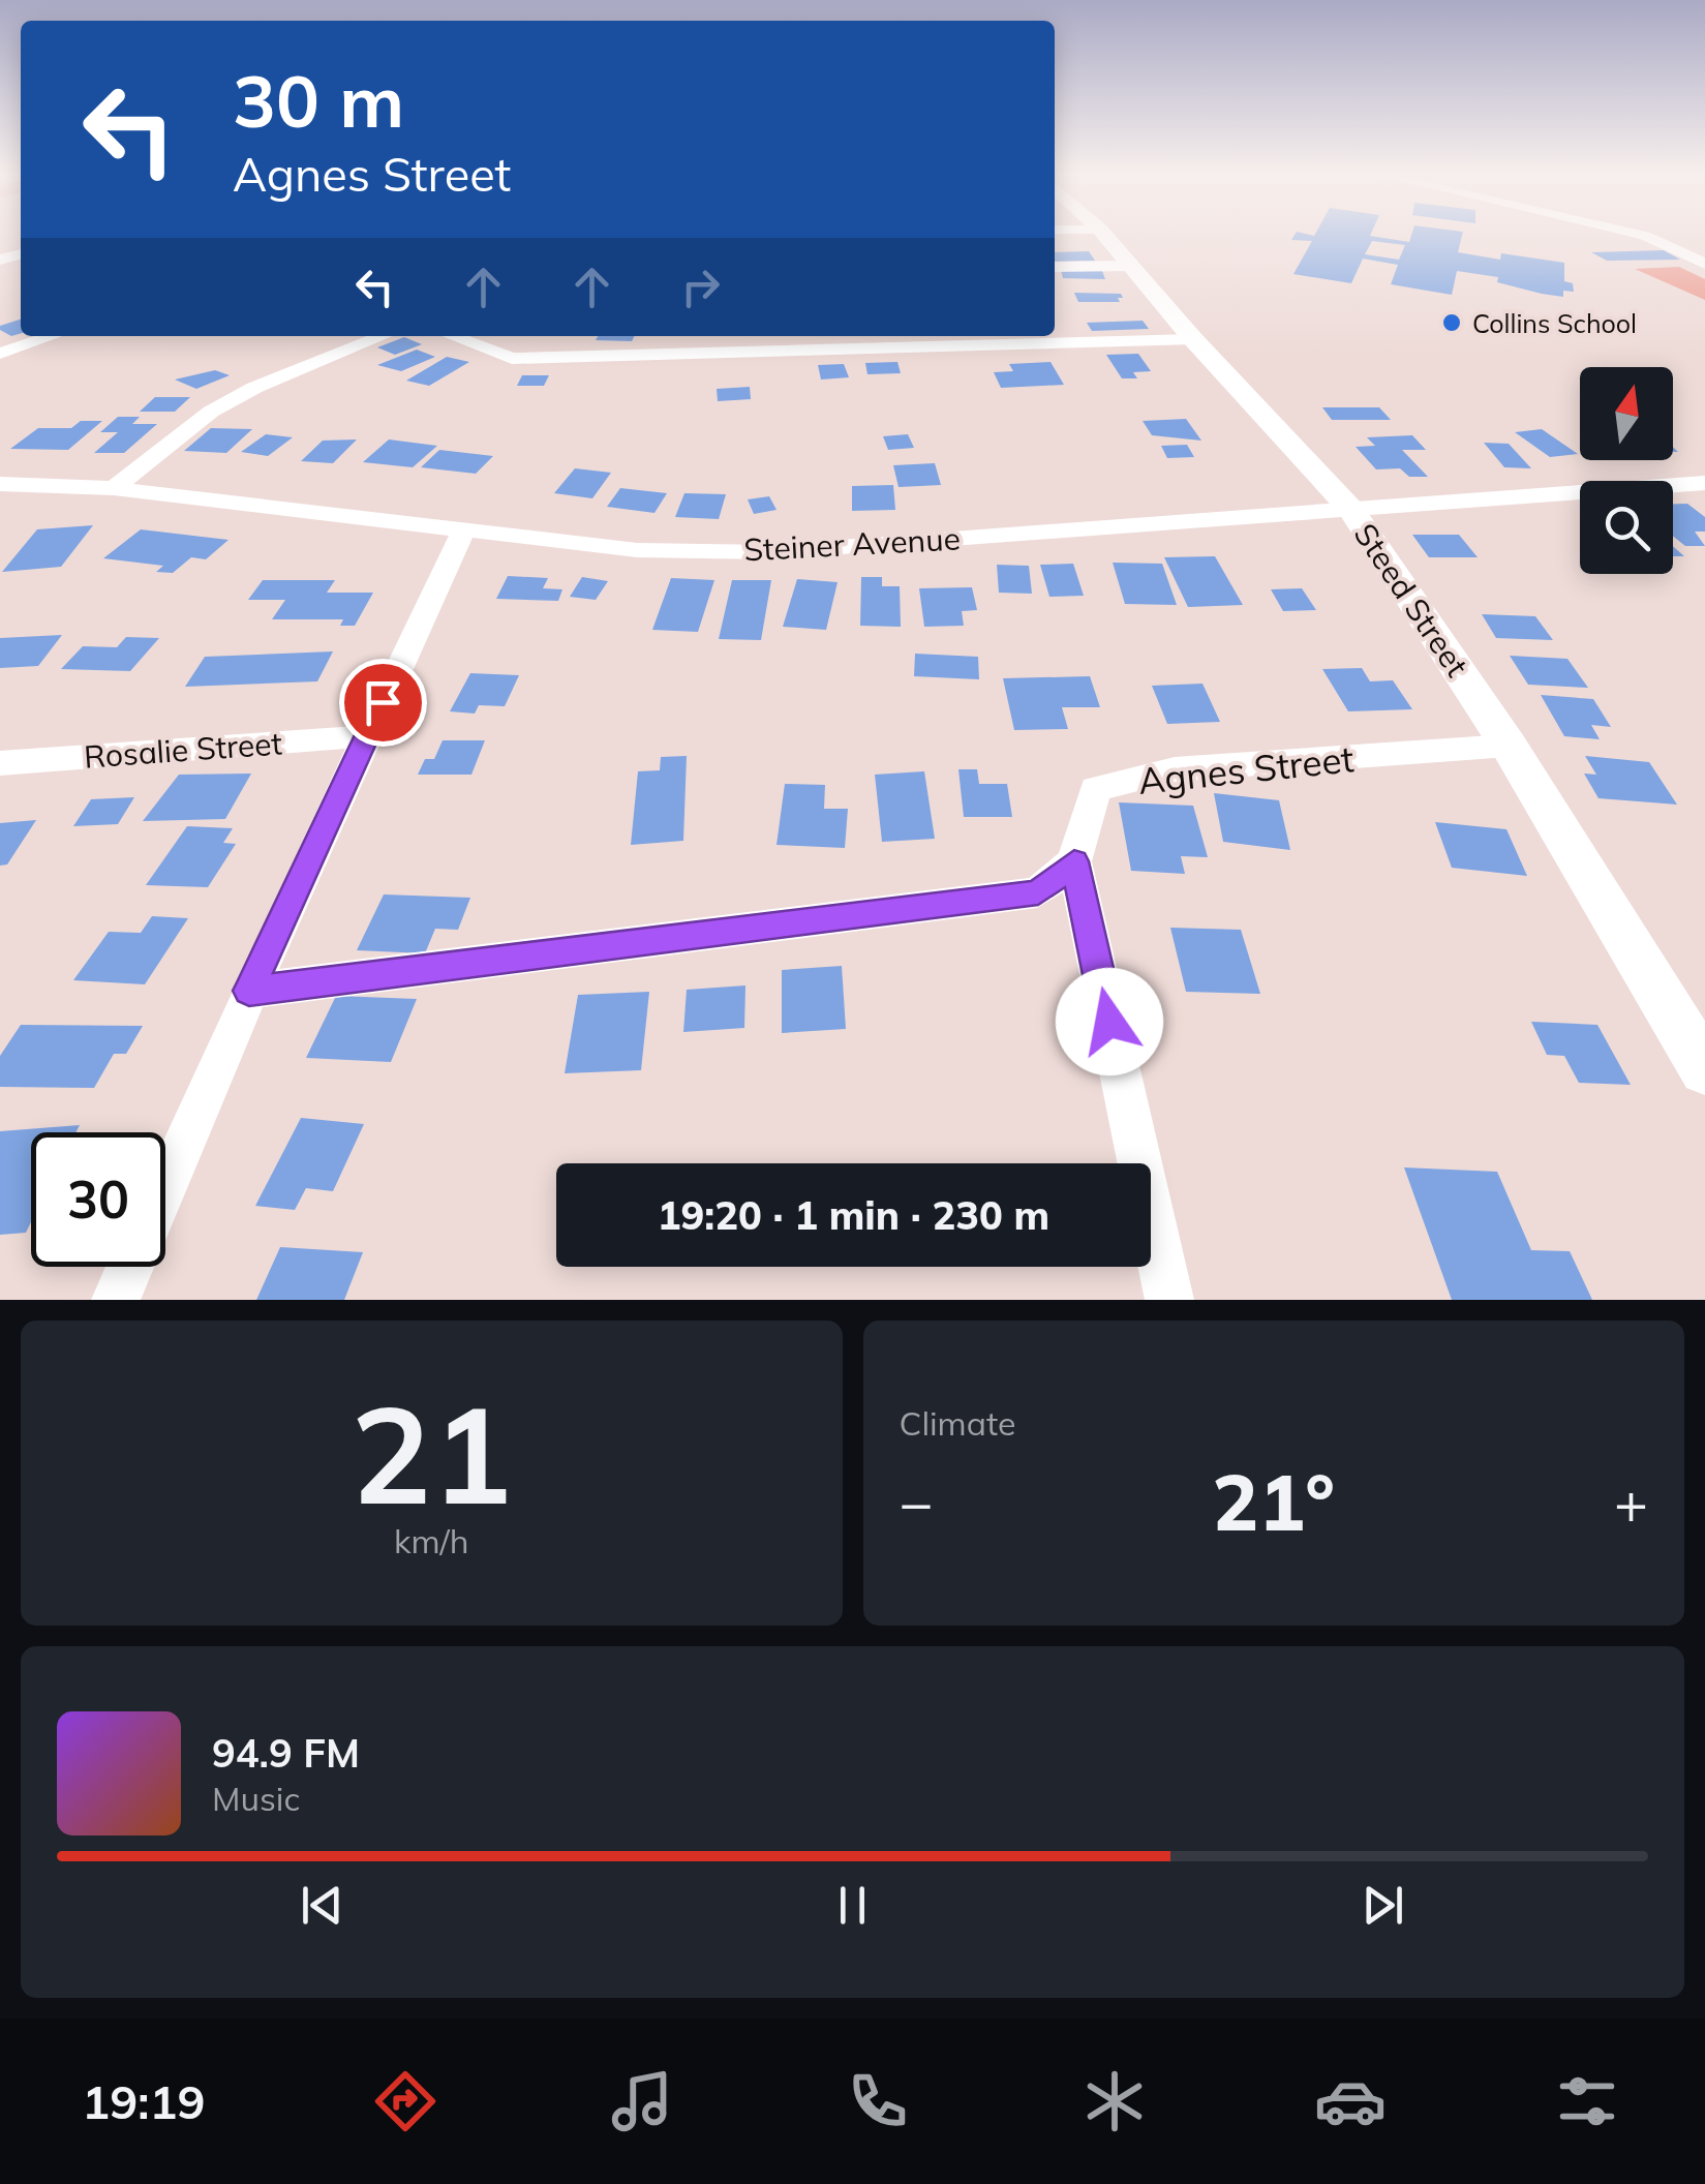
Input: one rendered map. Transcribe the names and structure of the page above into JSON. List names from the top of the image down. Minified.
{"streets":{"street":["Steiner Avenue","Steed Street","Rosalie Street","Agnes Street"]},"crossings":[["Steiner Avenue","Steed Street"],["Steed Street","Agnes Street"]],"places":["Collins School"],"north":"top","page":{"turn":["30 m","Agnes Street"],"limit":"30","trip":"19:20 · 1 min · 230 m","tile":[["21","km/h"],"Climate"],"heat":["−","21°","+"],"song":["94.9 FM","Music"],"tabs":"19:19"}}
